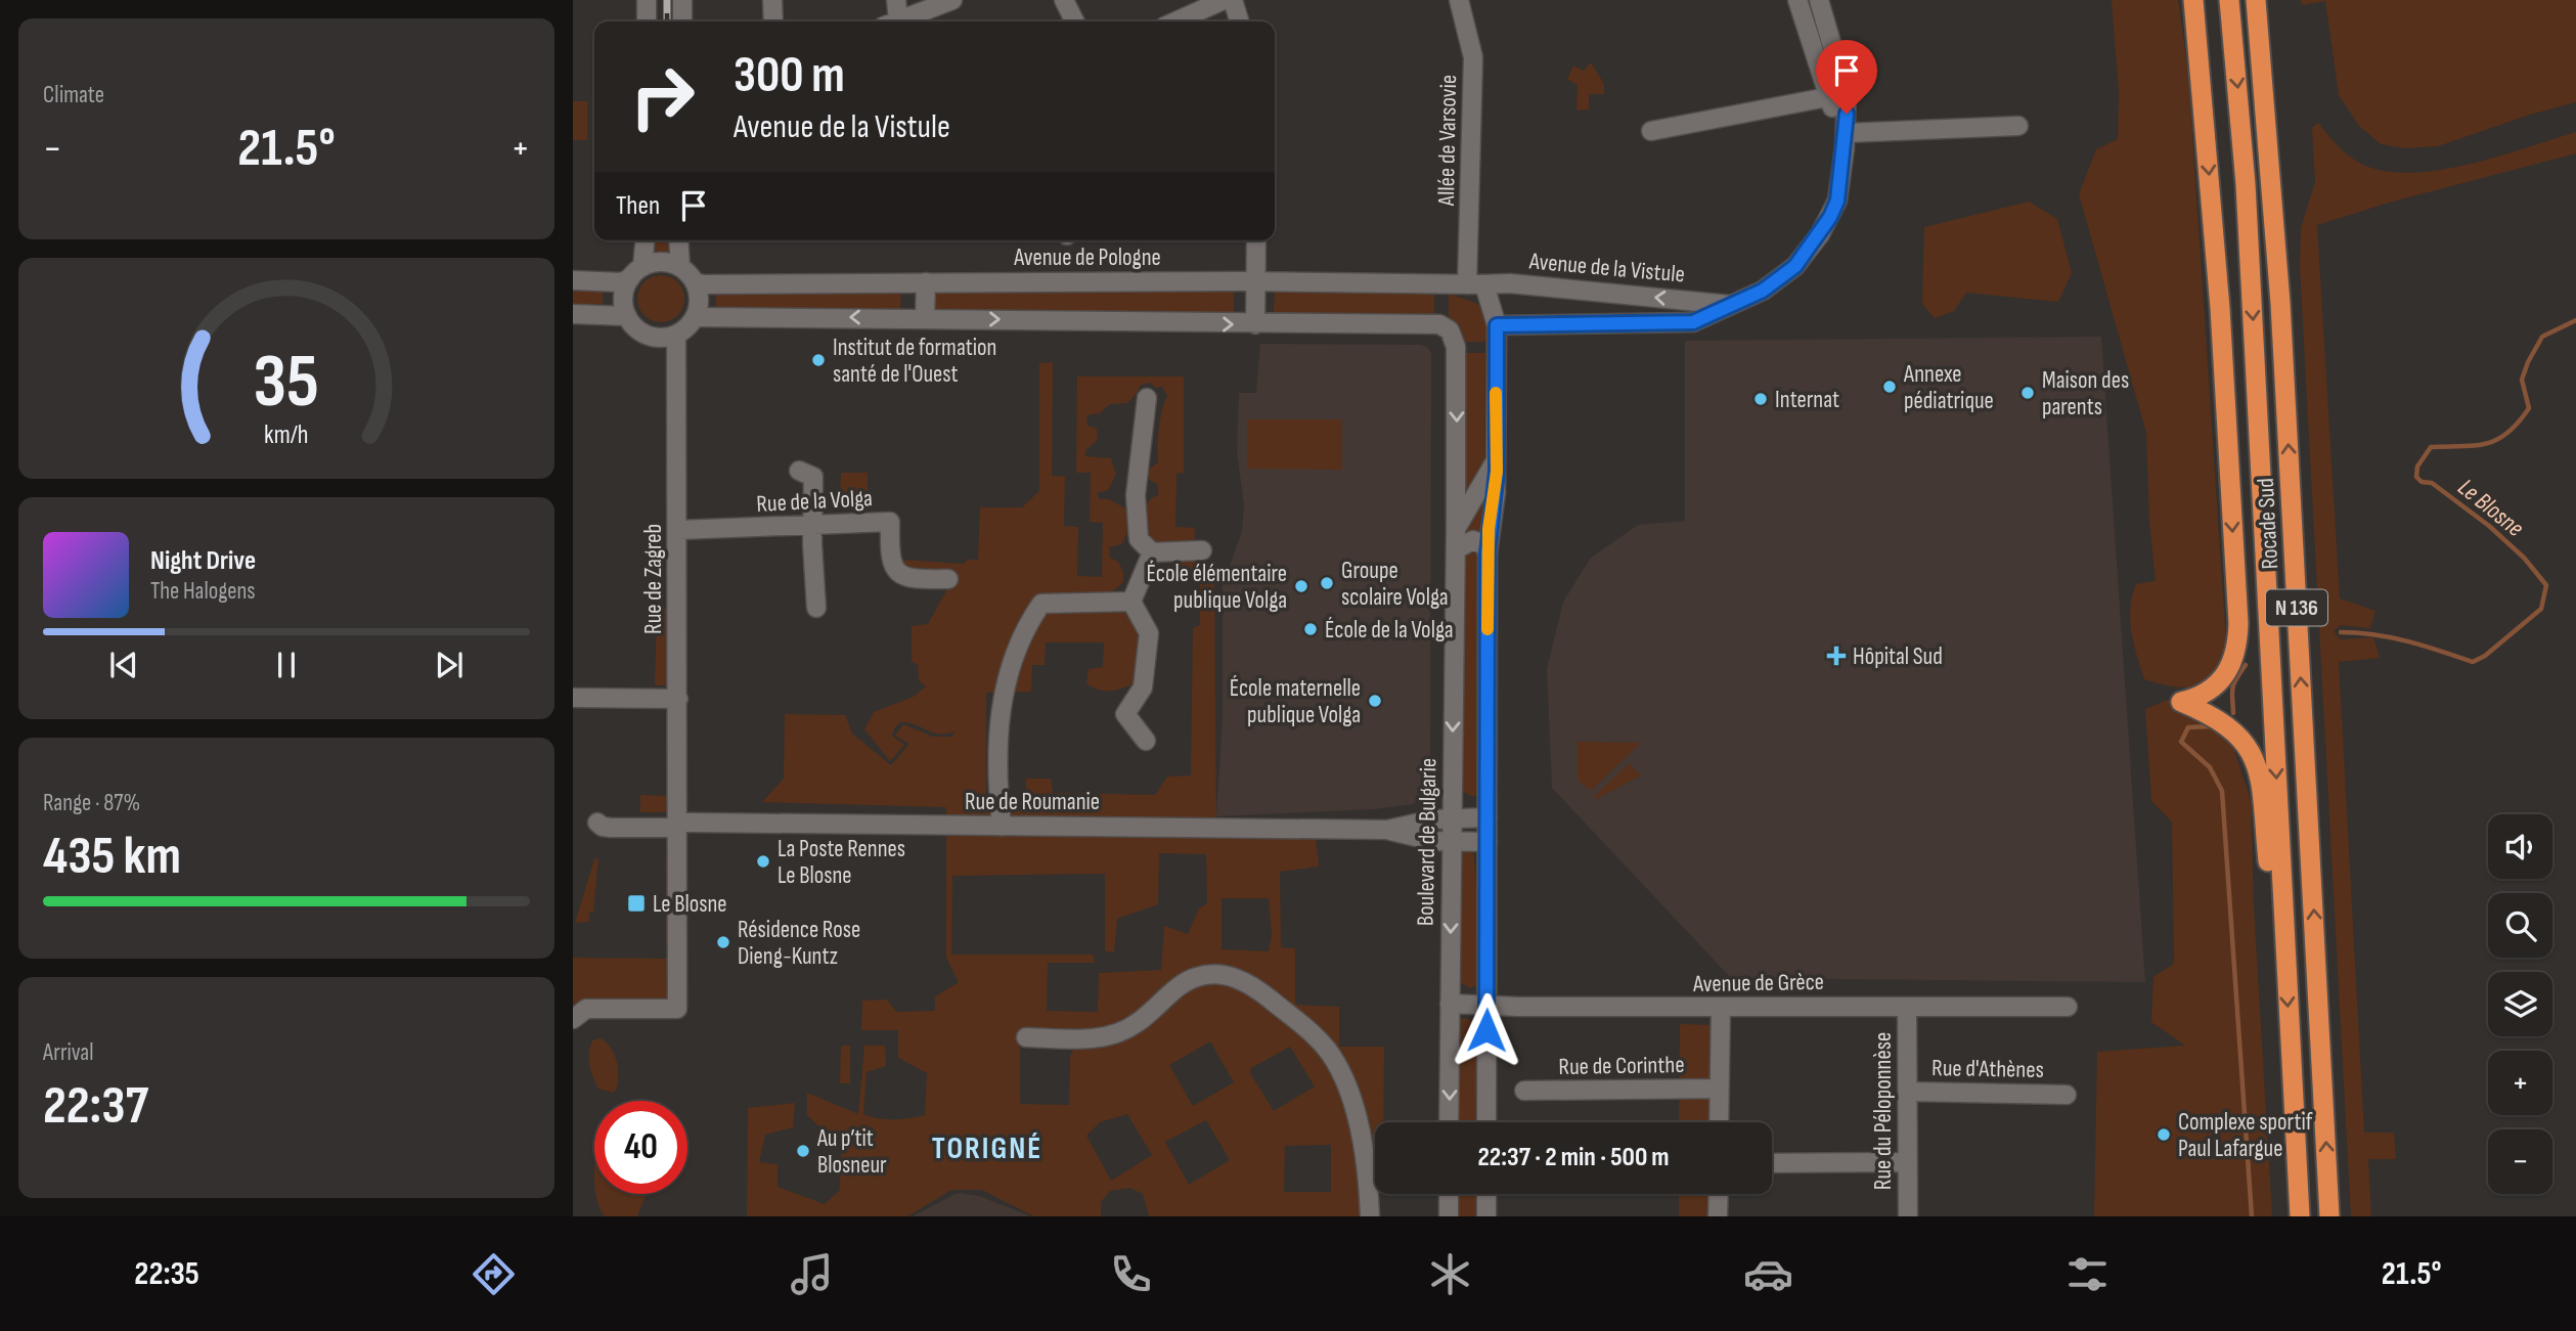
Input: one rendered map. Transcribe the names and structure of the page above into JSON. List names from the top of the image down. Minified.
{"streets":{"highway":["Rocade Sud","N 136"],"street":["Allée de Varsovie","Avenue de Pologne","Avenue de la Vistule","Rue de la Volga","Rue de Zagreb","Rue de Roumanie","Boulevard de Bulgarie","Avenue de Grèce","Rue de Corinthe","Rue d'Athènes","Rue du Péloponnèse"]},"crossings":[["Allée de Varsovie","Avenue de Pologne"],["Allée de Varsovie","Avenue de la Vistule"],["Avenue de Pologne","Avenue de la Vistule"],["Avenue de Pologne","Rue de Zagreb"],["Rue de la Volga","Rue de Zagreb"],["Rue de Zagreb","Rue de Roumanie"],["Rue de Roumanie","Boulevard de Bulgarie"],["Boulevard de Bulgarie","Avenue de Grèce"],["Avenue de Grèce","Rue du Péloponnèse"],["Rue d'Athènes","Rue du Péloponnèse"]],"districts":["TORIGNÉ"],"water":["Le Blosne"],"places":{"other":["Institut de formation santé de l'Ouest","Annexe pédiatrique","Maison des parents","Internat","Groupe scolaire Volga","École élémentaire publique Volga","École de la Volga","École maternelle publique Volga","La Poste Rennes Le Blosne","Résidence Rose Dieng-Kuntz","Complexe sportif Paul Lafargue","Au p’tit Blosneur"],"health":["Hôpital Sud"],"transit":["Le Blosne"]},"page":{"tile":["Climate",["Range · 87%","435 km"],["Arrival","22:37"]],"turn":["300 m","Avenue de la Vistule"],"heat":["−","21.5°","+"],"then":"Then","song":["Night Drive","The Halogens"],"map_buttons":["+","−"],"limit":"40","trip":"22:37 · 2 min · 500 m","tabs":["22:35","21.5°"],"gauge":["35","km/h"]}}
